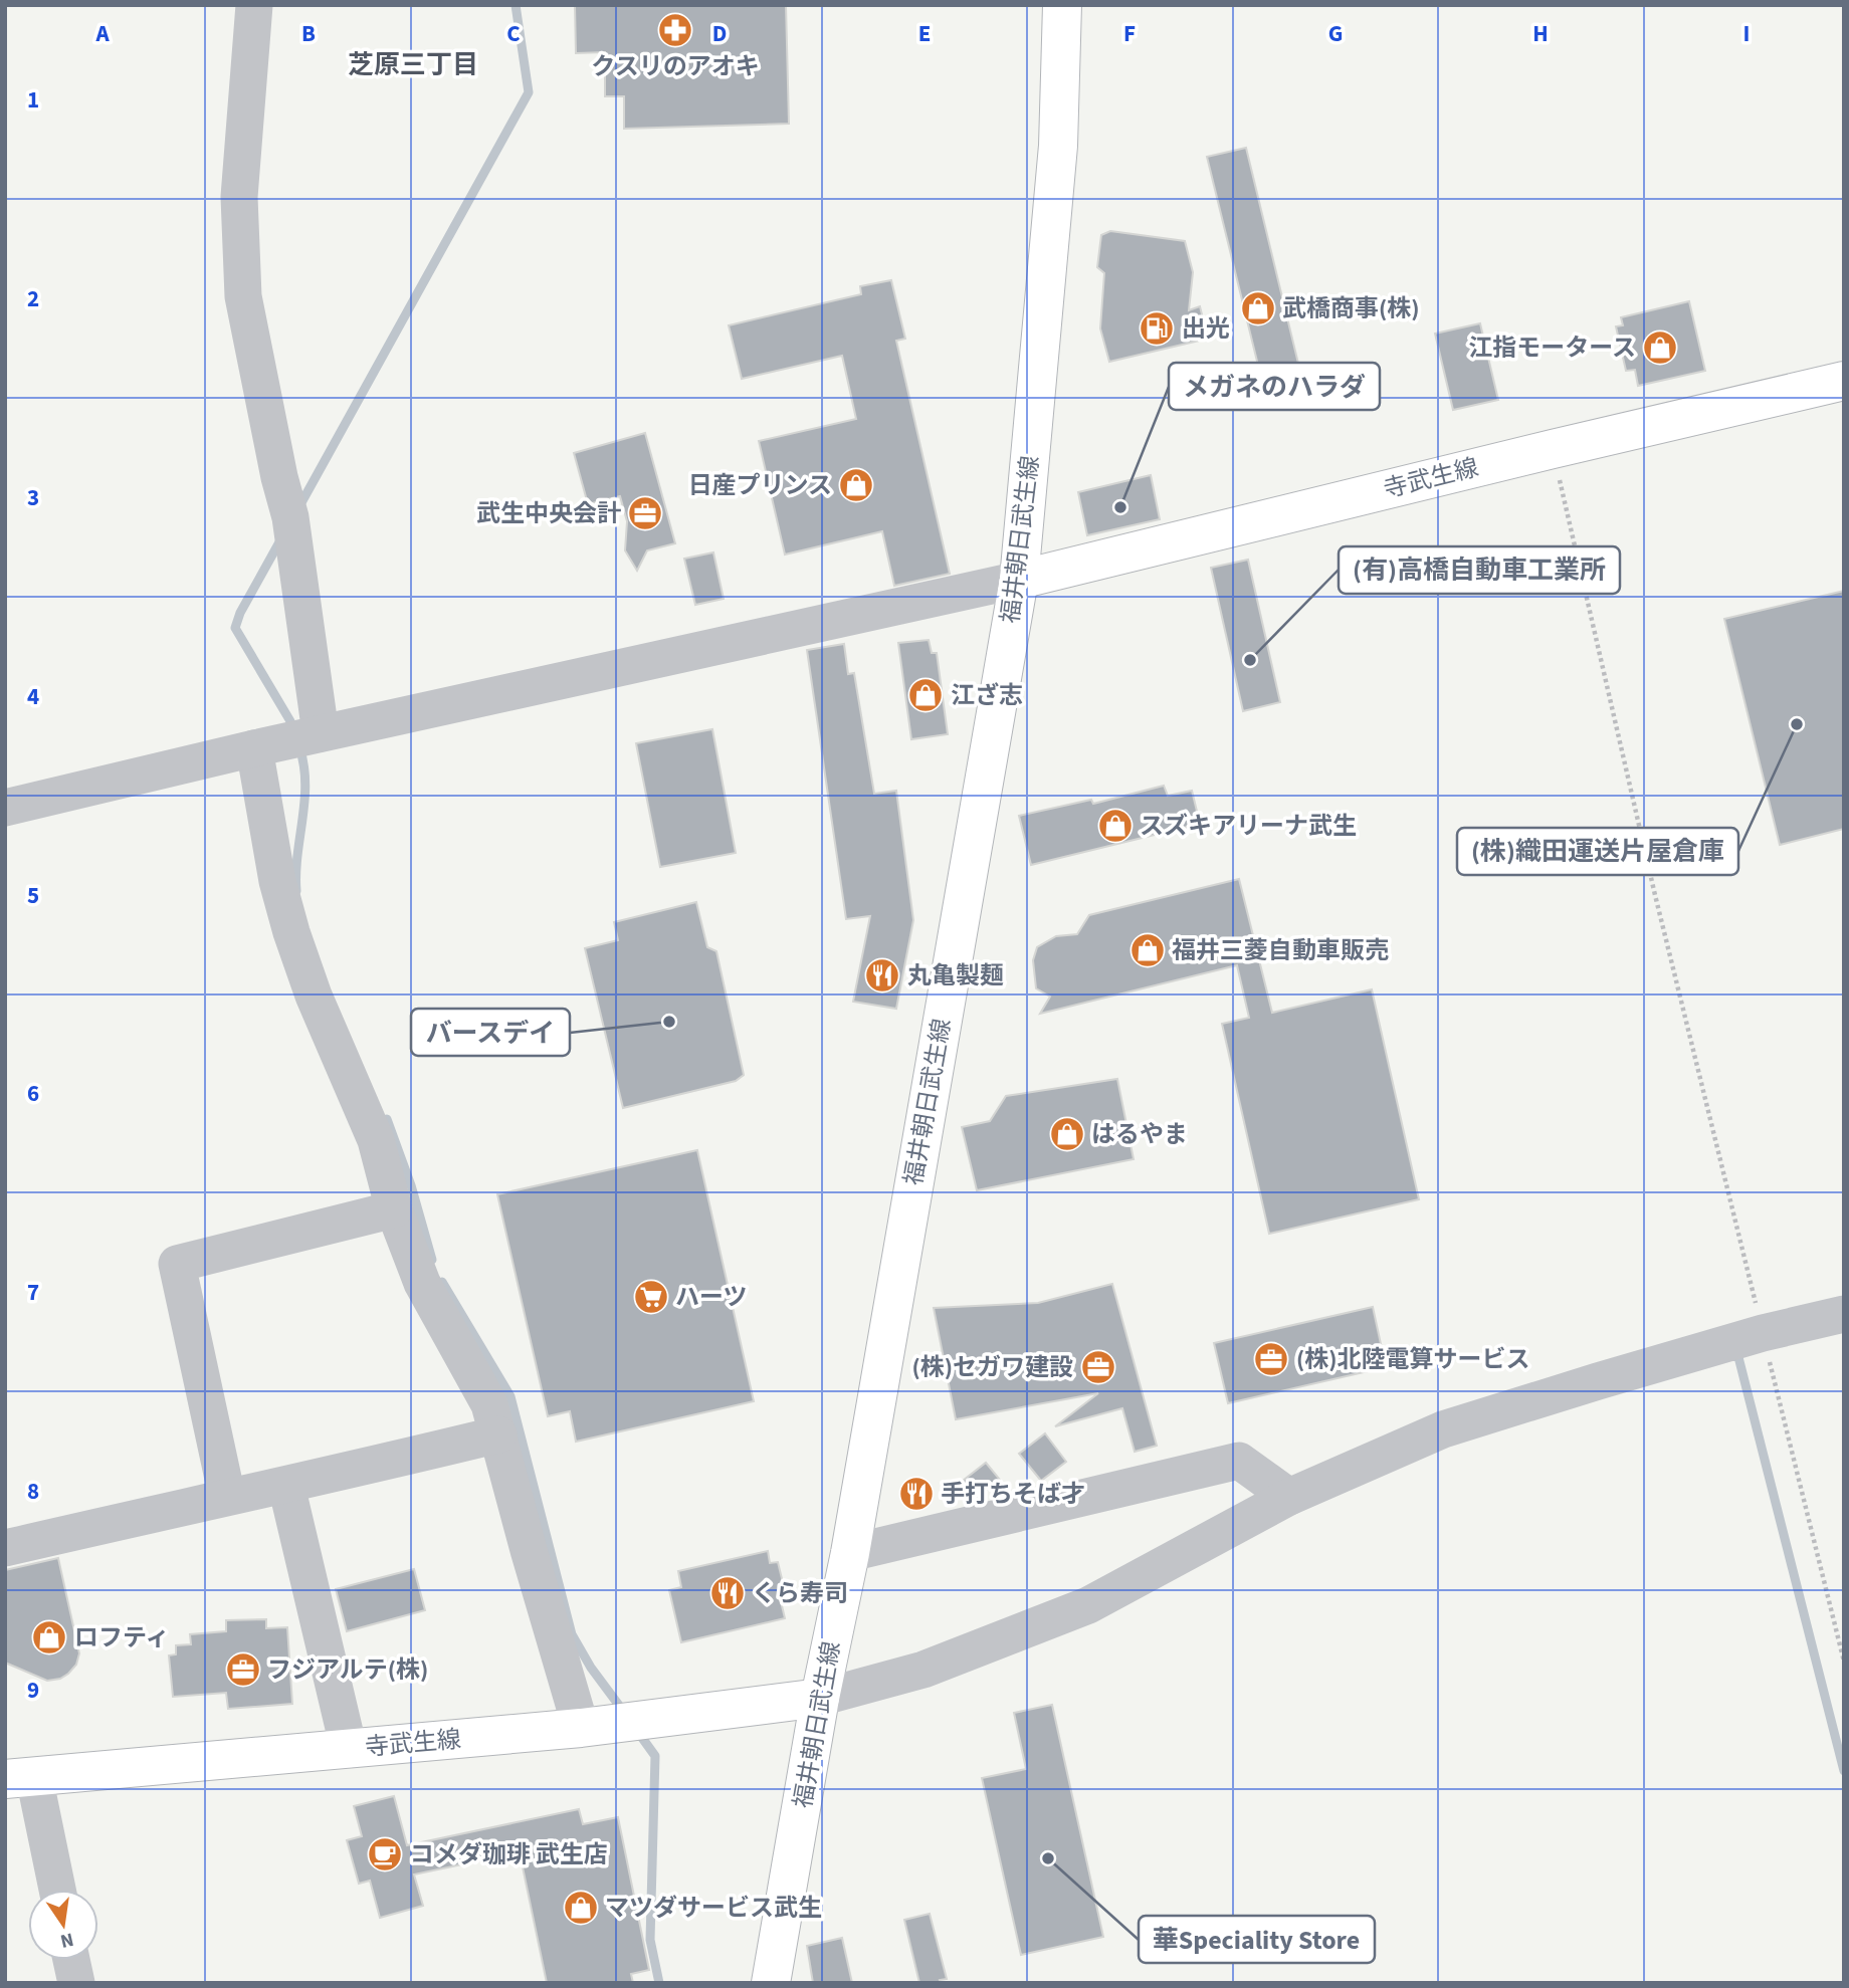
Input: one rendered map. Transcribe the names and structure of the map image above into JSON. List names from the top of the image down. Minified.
{"streets":{"main road":["寺武生線","福井朝日武生線"]},"crossings":[["寺武生線","福井朝日武生線"]],"districts":["芝原三丁目"],"places":{"pharmacy":["クスリのアオキ"],"shop":["武橋商事(株)","江指モータース","日産プリンス","江ざ志","スズキアリーナ武生","福井三菱自動車販売","はるやま","ロフティ","マツダサービス武生"],"fuel station":["出光"],"other":["メガネのハラダ","(有)高橋自動車工業所","(株)織田運送片屋倉庫","バースデイ","華Speciality Store"],"office":["武生中央会計","(株)北陸電算サービス","(株)セガワ建設","フジアルテ(株)"],"restaurant":["丸亀製麺","手打ちそば才","くら寿司"],"supermarket":["ハーツ"],"cafe":["コメダ珈琲 武生店"]},"north":"bottom","grid":{"columns":["A","B","C","D","E","F","G","H","I"],"rows":["1","2","3","4","5","6","7","8","9"]}}
